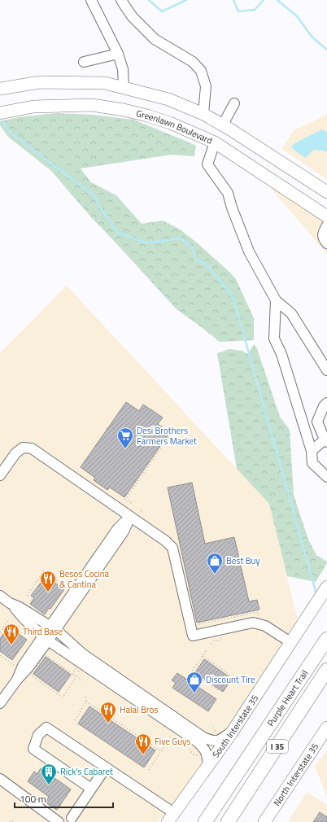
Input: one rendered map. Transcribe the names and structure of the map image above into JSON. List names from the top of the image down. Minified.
{"streets":{"highway":["Purple Heart Trail","I 35"],"main road":["Greenlawn Boulevard","South Interstate 35","North Interstate 35"]},"places":{"supermarket":["Desi Brothers Farmers Market"],"shop":["Best Buy","Discount Tire"],"restaurant":["Besos Cocina & Cantina","Third Base","Halal Bros","Five Guys"],"building":["Rick's Cabaret"]},"scale_bar":"100 m"}
